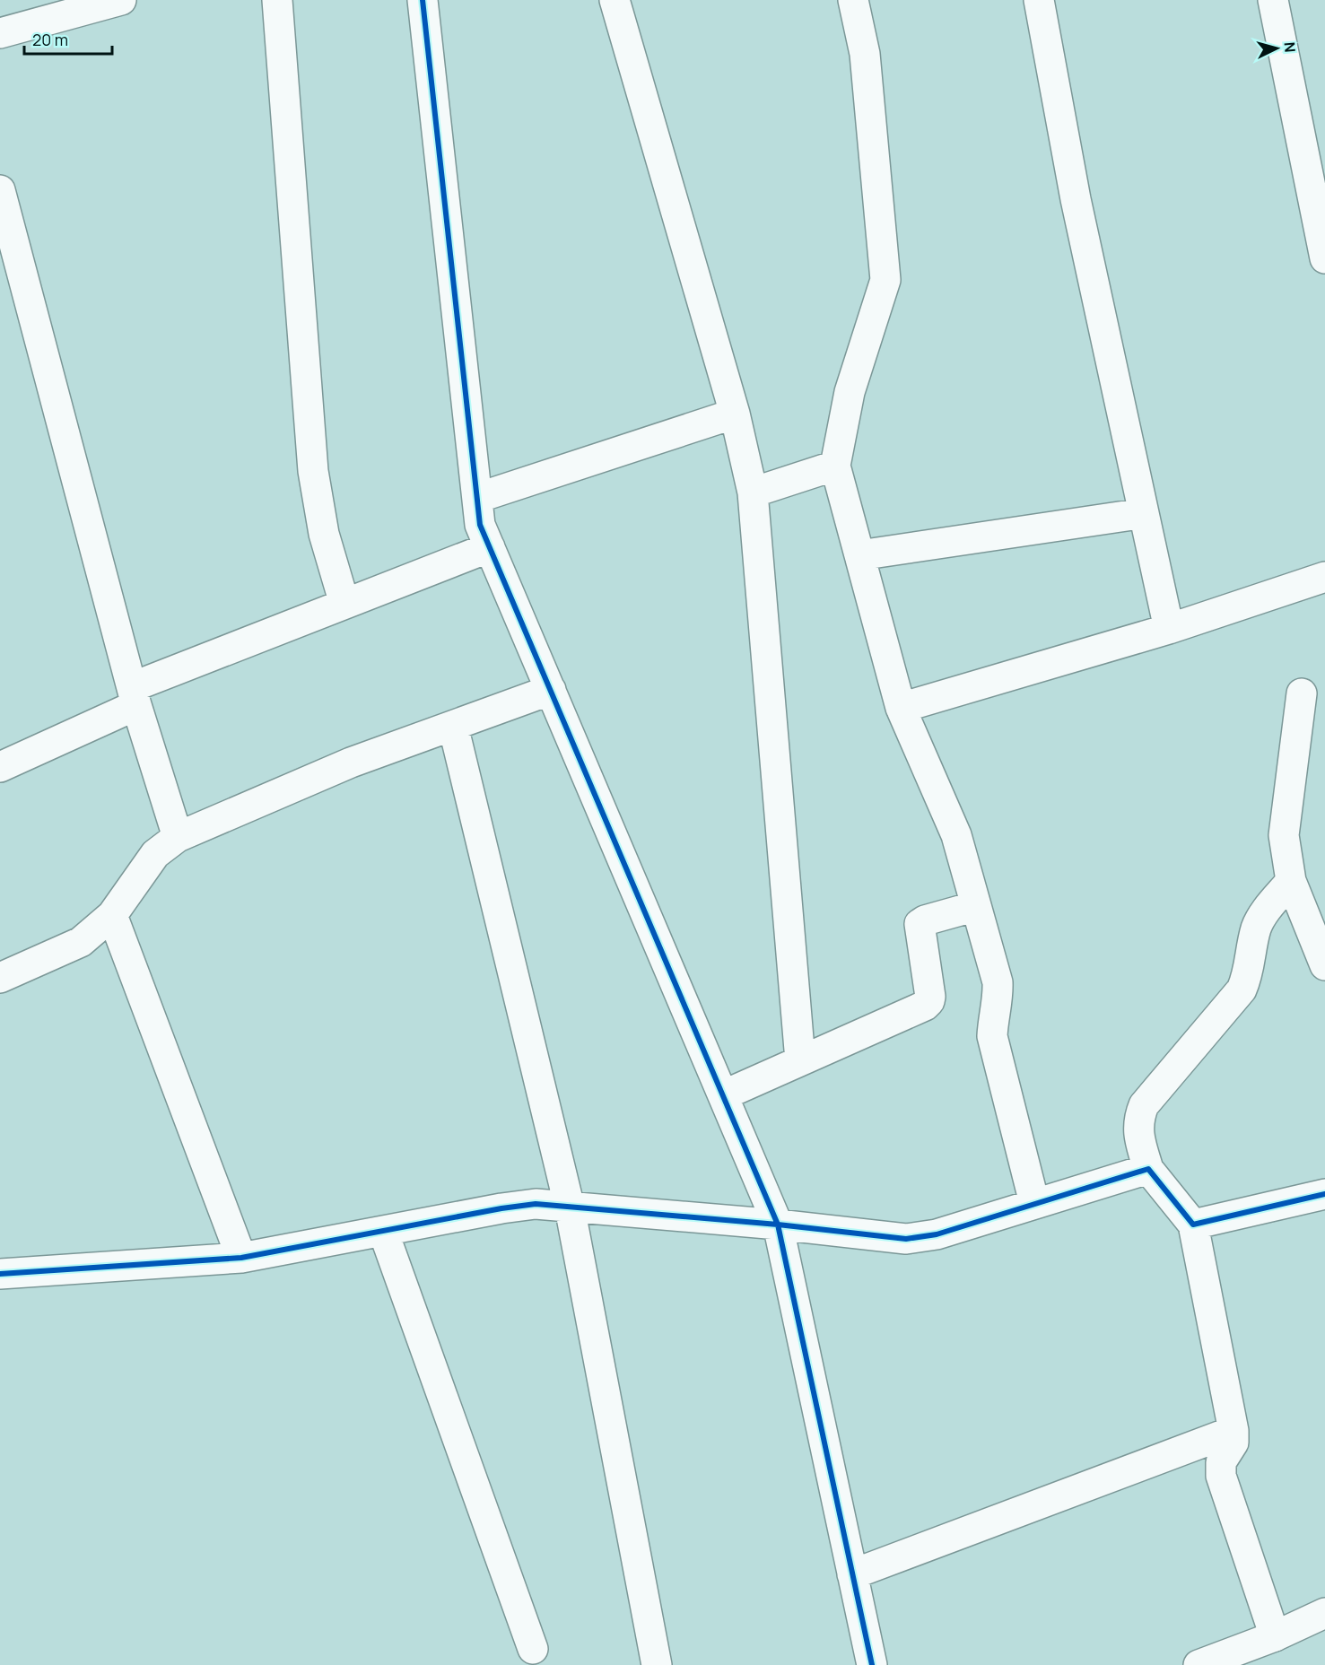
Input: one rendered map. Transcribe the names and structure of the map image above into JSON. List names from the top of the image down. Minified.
{"scale_bar":"20 m","north":"right"}
